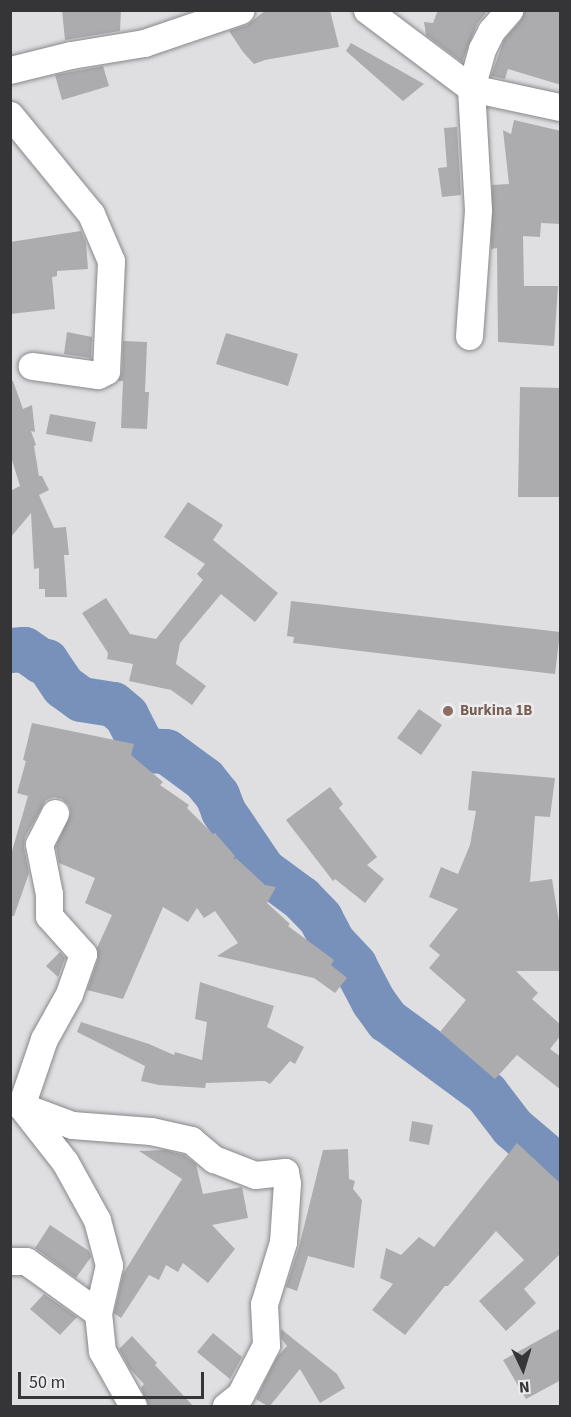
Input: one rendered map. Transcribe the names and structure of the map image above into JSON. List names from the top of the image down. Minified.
{"places":["Burkina 1B"],"scale_bar":"50 m","north":"bottom"}
